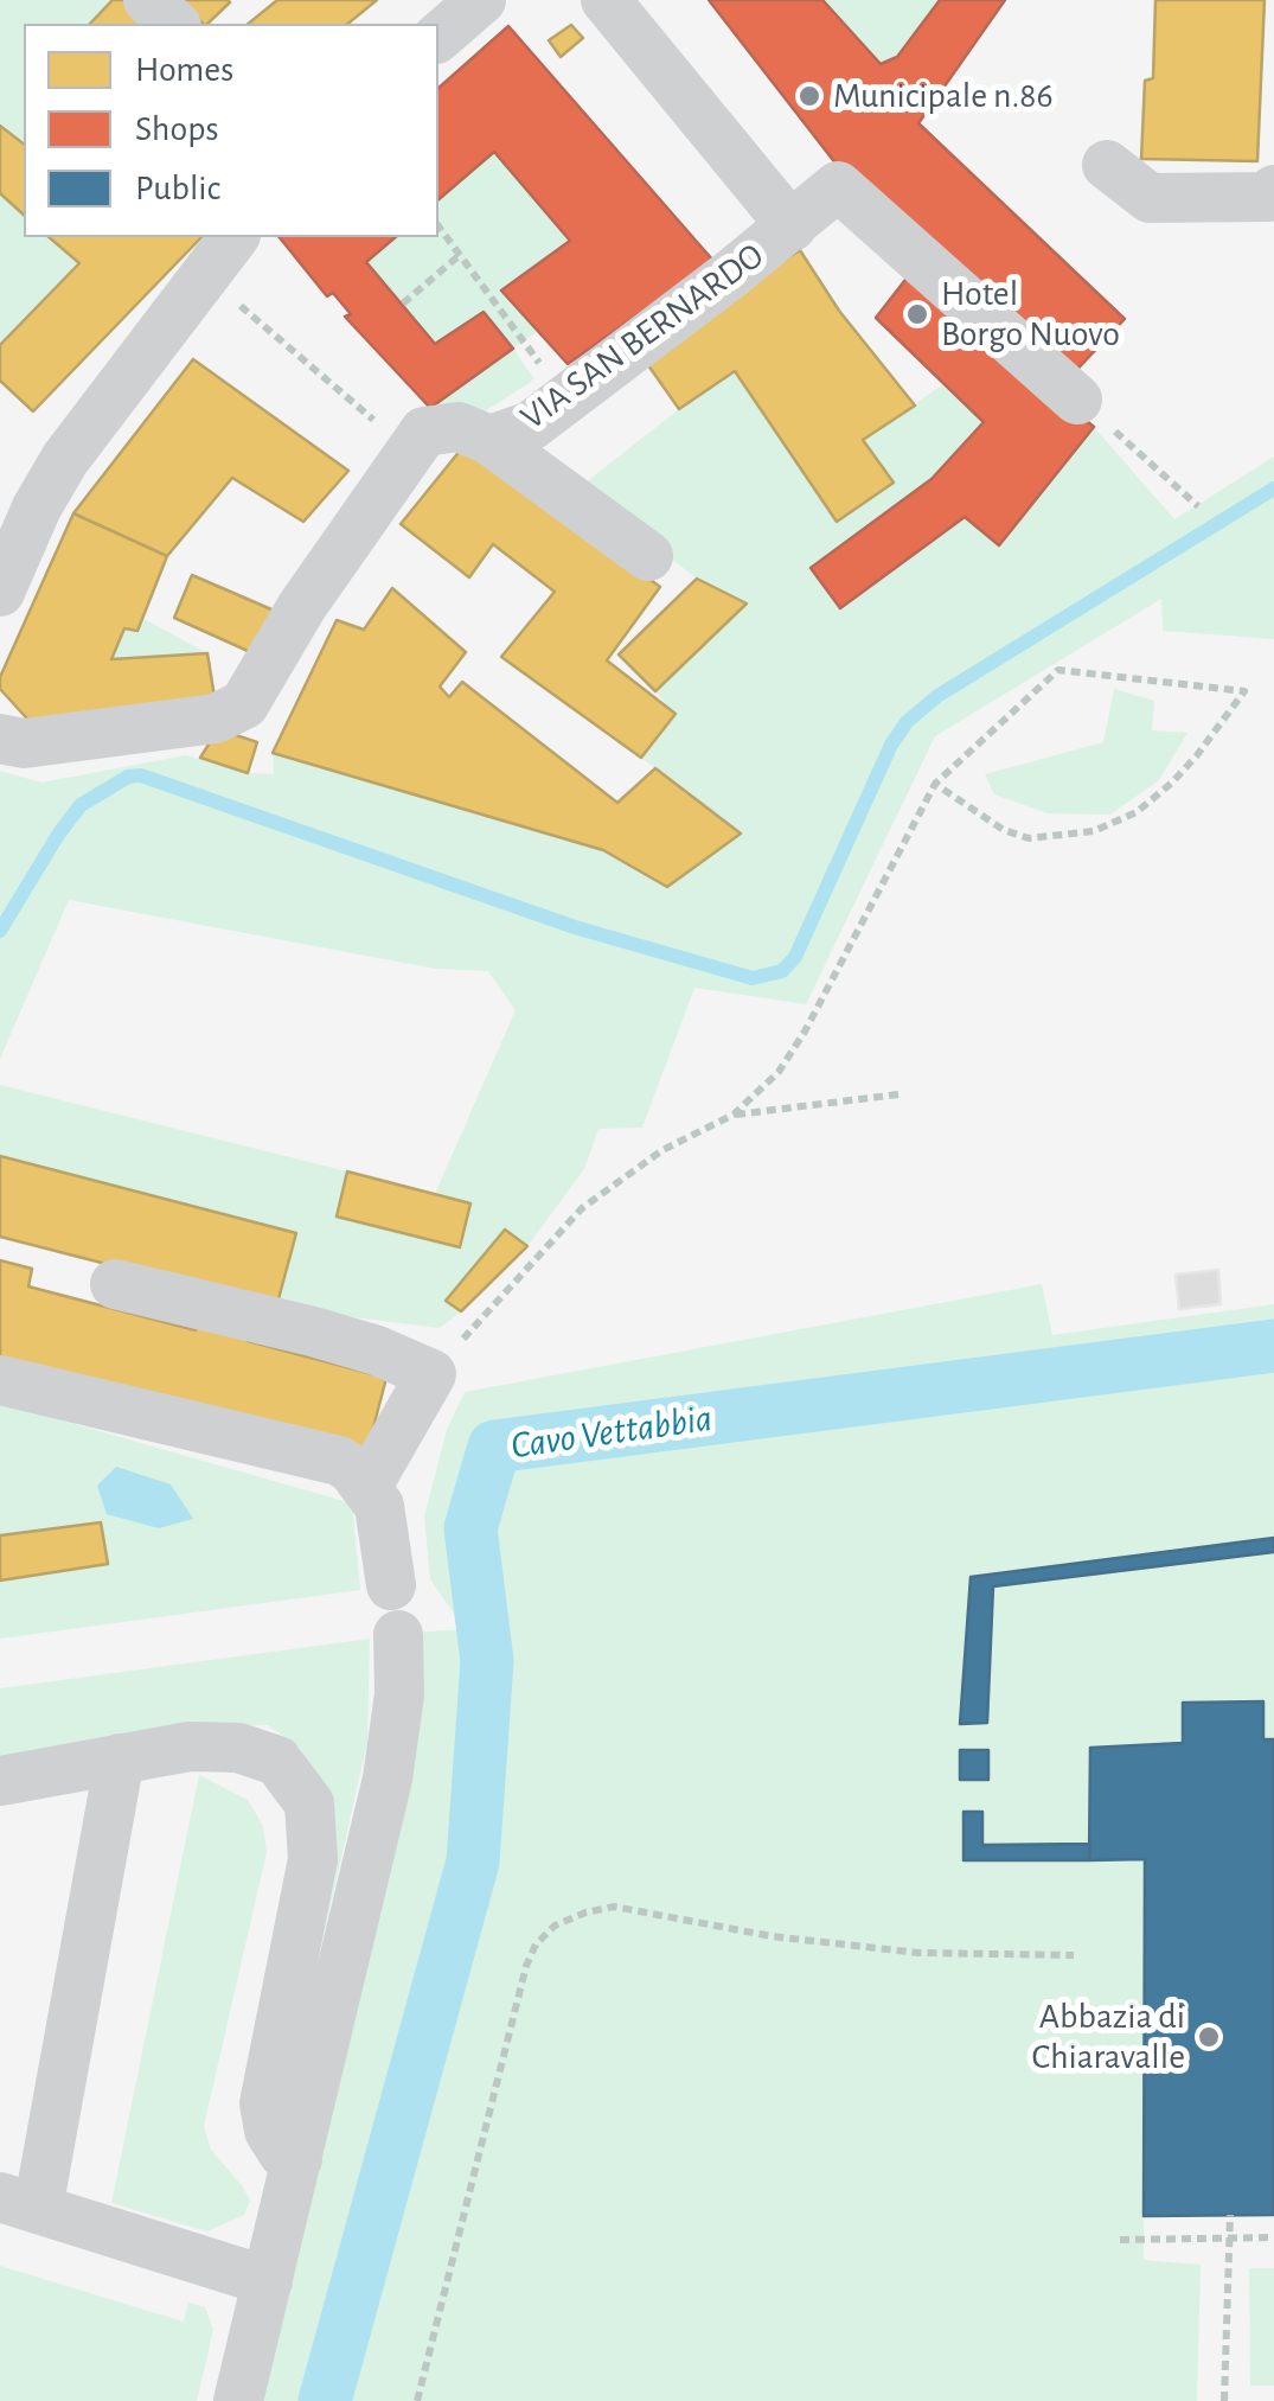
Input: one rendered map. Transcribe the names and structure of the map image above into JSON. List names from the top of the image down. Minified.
{"streets":{"street":["VIA SAN BERNARDO"]},"water":["Cavo Vettabbia"],"places":["Municipale n.86","Hotel Borgo Nuovo","Abbazia di Chiaravalle"],"legend":["Homes","Shops","Public"]}
